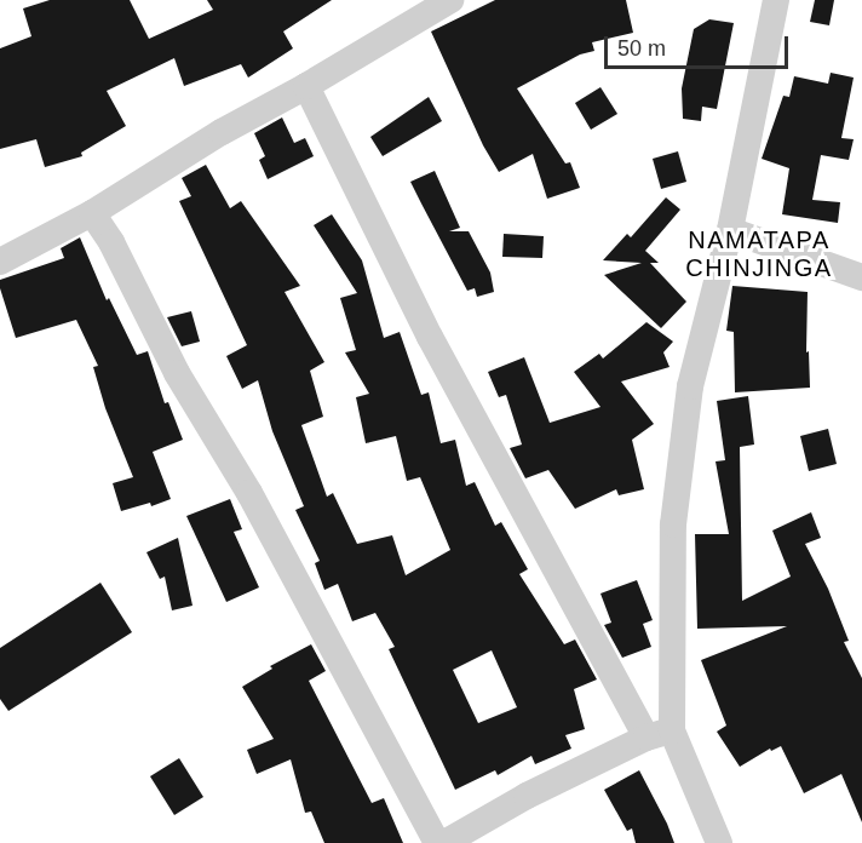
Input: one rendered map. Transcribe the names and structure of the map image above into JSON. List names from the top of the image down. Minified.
{"districts":["NAMATAPA CHINJINGA"],"scale_bar":"50 m"}
